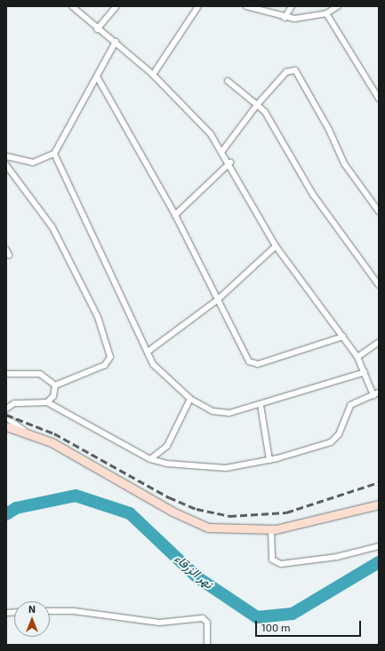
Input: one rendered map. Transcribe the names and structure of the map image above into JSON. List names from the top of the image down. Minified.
{"water":["نهر الزرقاء"],"scale_bar":"100 m","north":"top"}
